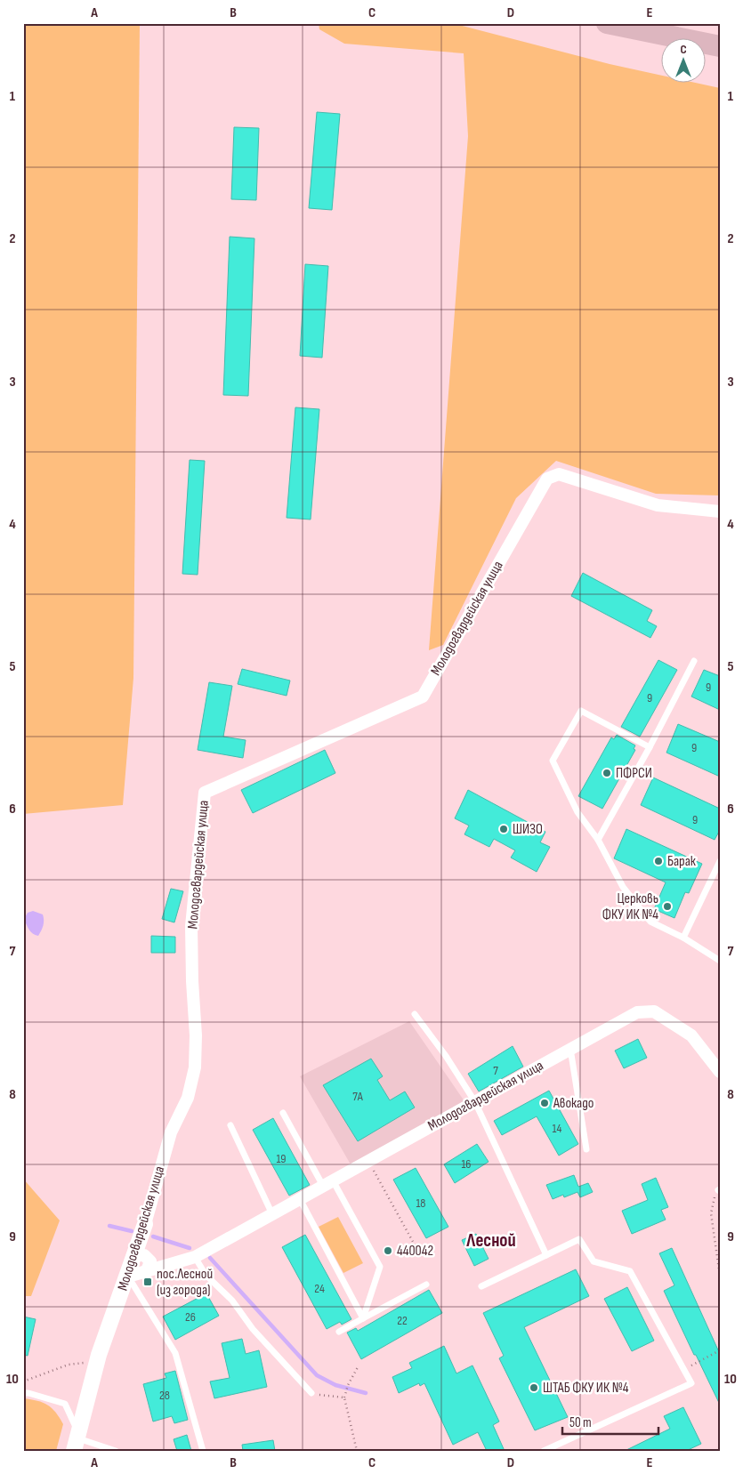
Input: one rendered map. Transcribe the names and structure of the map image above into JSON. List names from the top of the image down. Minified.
{"streets":{"street":["Молодогвардейская улица"]},"districts":["Лесной"],"places":{"other":["ПФРСИ","ШИЗО","Барак","Церковь ФКУ ИК №4","Авокадо","440042","ШТАБ ФКУ ИК №4"],"transit":["пос.Лесной (из города)"]},"house_numbers":["9","9","9","9","7","7А","14","19","16","18","24","26","22","28"],"scale_bar":"50 m","north":"top","grid":{"columns":["A","B","C","D","E"],"rows":["1","2","3","4","5","6","7","8","9","10"]}}
